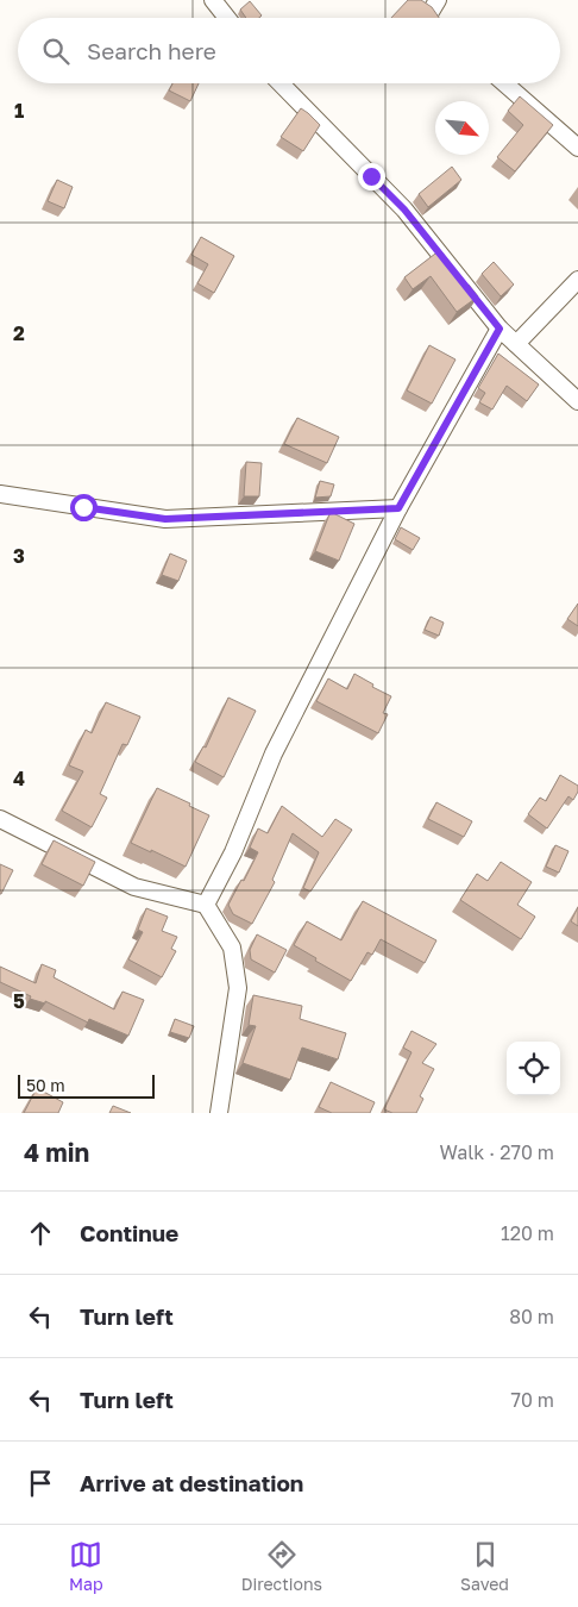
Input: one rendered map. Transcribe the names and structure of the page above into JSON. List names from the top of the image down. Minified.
{"scale_bar":"50 m","north":"bottom right","page":{"search":"Search here","scale":"50 m","heading":["4 min","Walk · 270 m"],"list":[["Continue","120 m"],["Turn left","80 m"],["Turn left","70 m"],"Arrive at destination"],"nav":["Map","Directions","Saved"]},"grid":{"rows":["1","2","3","4","5"]}}
